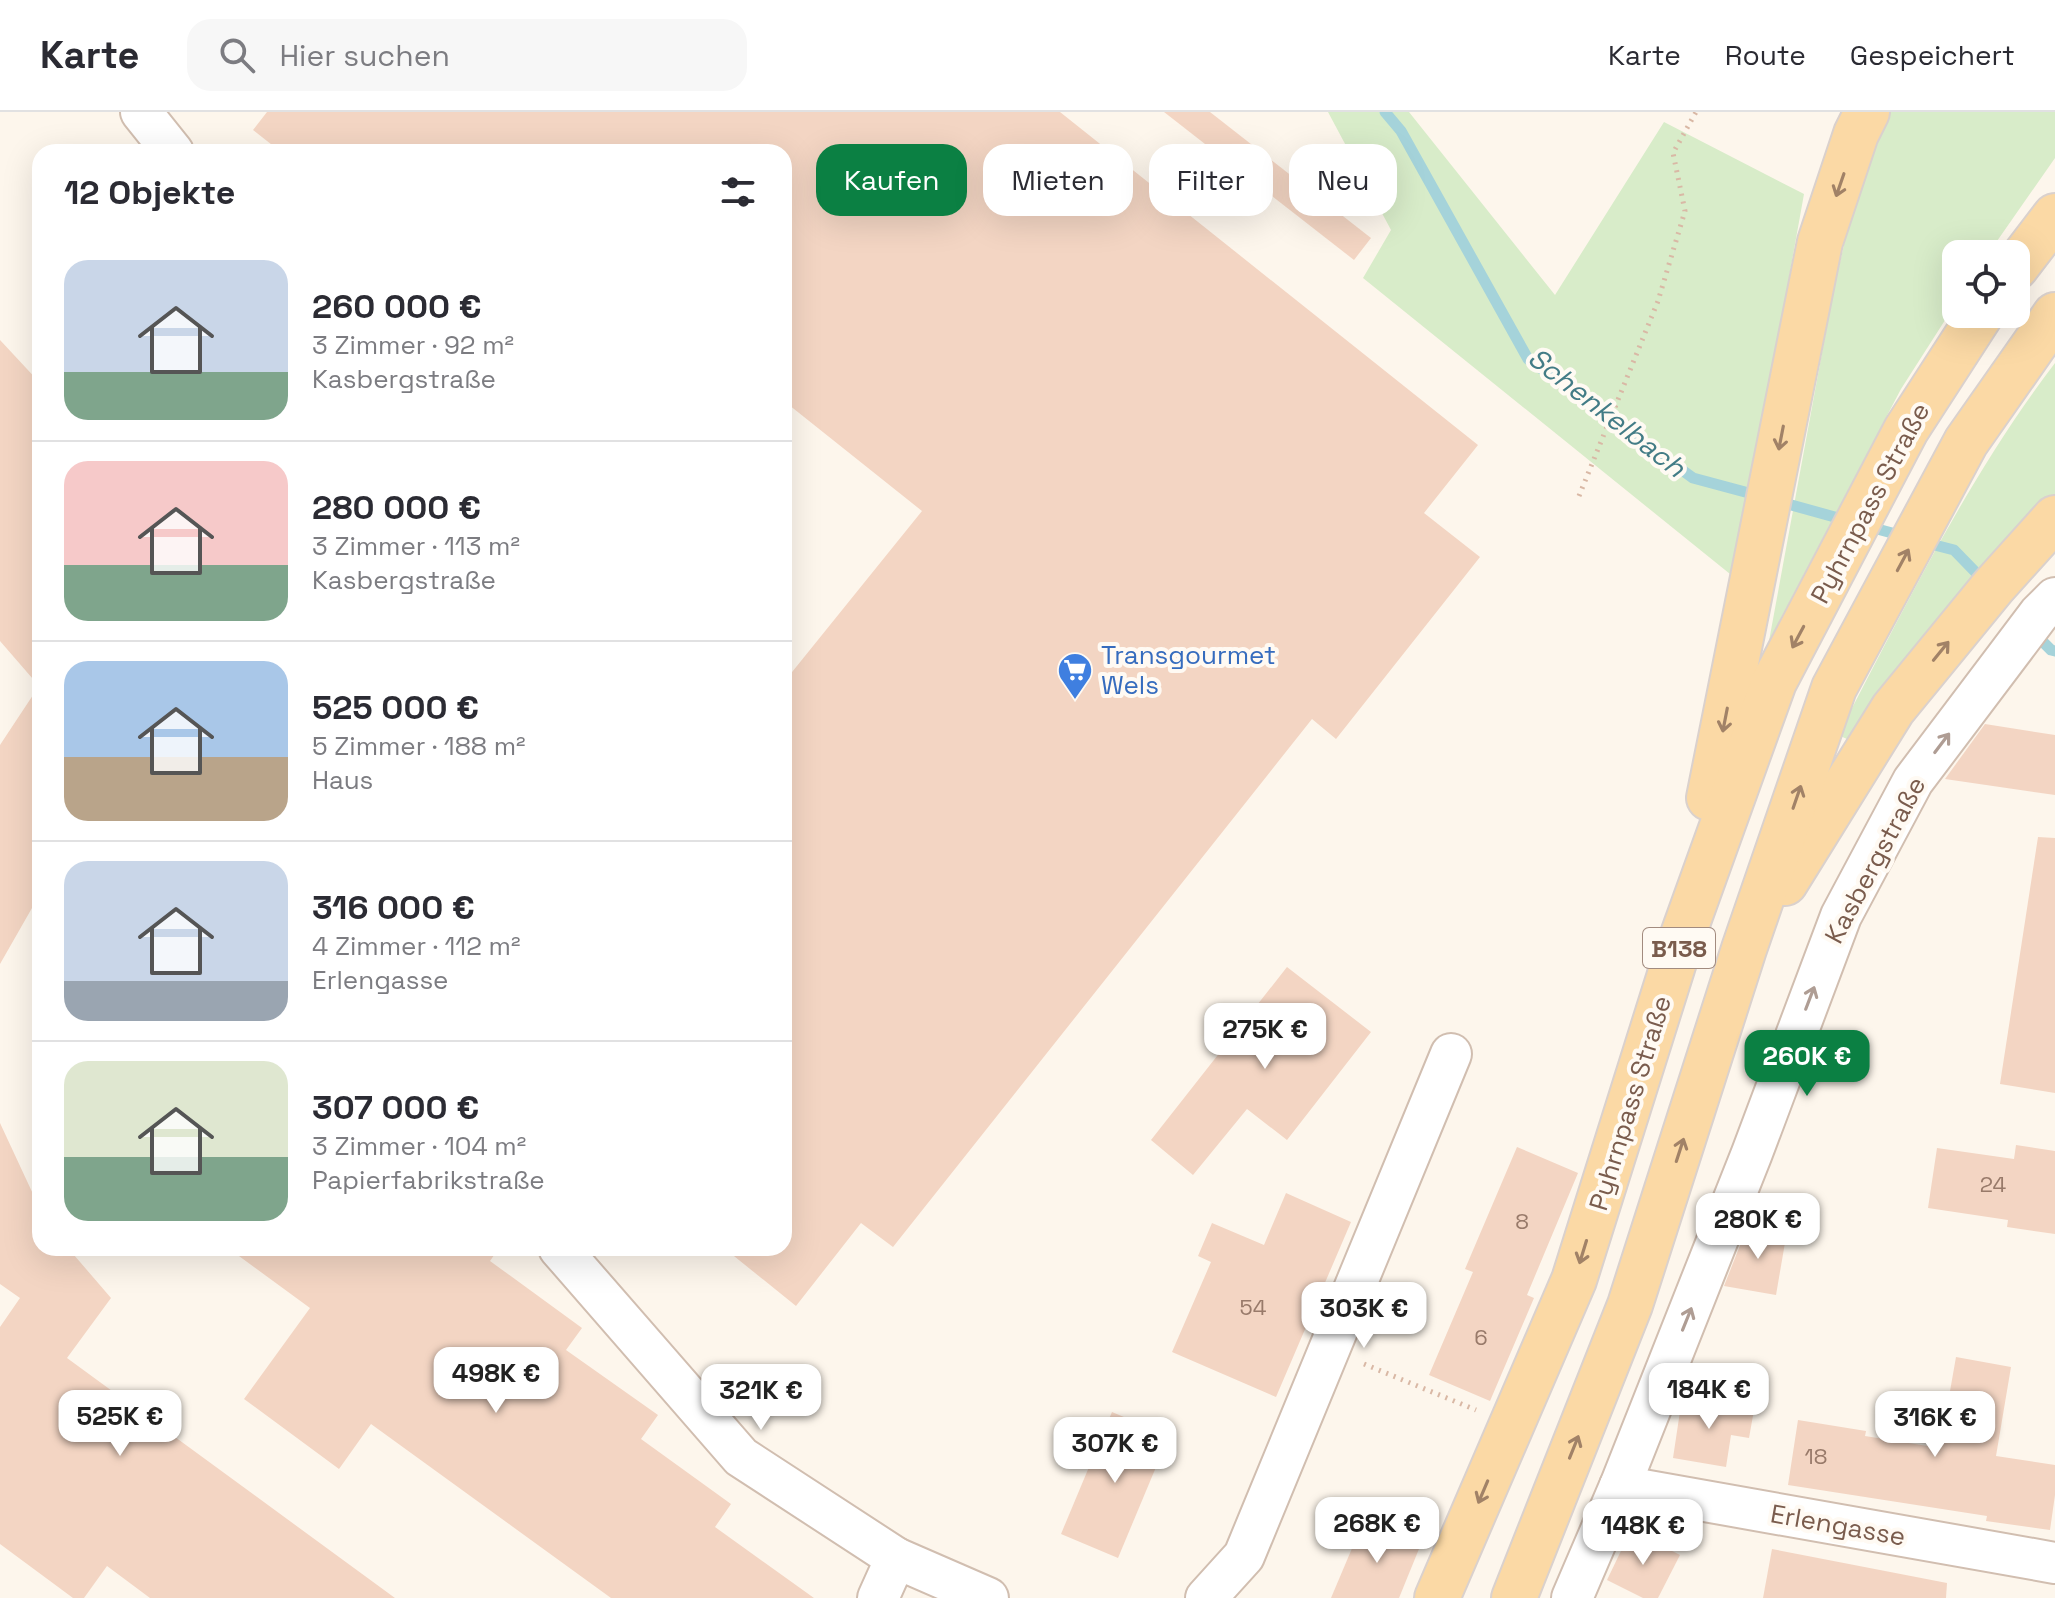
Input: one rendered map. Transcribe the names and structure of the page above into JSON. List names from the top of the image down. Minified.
{"streets":{"main road":["Pyhrnpass Straße","B138"],"street":["Kasbergstraße","Erlengasse"]},"crossings":[["Kasbergstraße","Erlengasse"]],"water":["Schenkelbach"],"places":{"supermarket":["Transgourmet Wels"]},"house_numbers":["24","8","54","6","18"],"page":{"header":"Karte","search":"Hier suchen","nav":["Karte","Route","Gespeichert"],"chip":["Kaufen","Mieten","Filter","Neu"],"heading":"12 Objekte","list":[{"name":"260 000 €","note":"3 Zimmer · 92 m² · Kasbergstraße"},{"name":"280 000 €","note":"3 Zimmer · 113 m² · Kasbergstraße"},{"name":"525 000 €","note":"5 Zimmer · 188 m² · Haus"},{"name":"316 000 €","note":"4 Zimmer · 112 m² · Erlengasse"},{"name":"307 000 €","note":"3 Zimmer · 104 m² · Papierfabrikstraße"}],"price":["275K €","260K €","280K €","303K €","498K €","184K €","321K €","525K €","316K €","307K €","268K €","148K €"]}}
